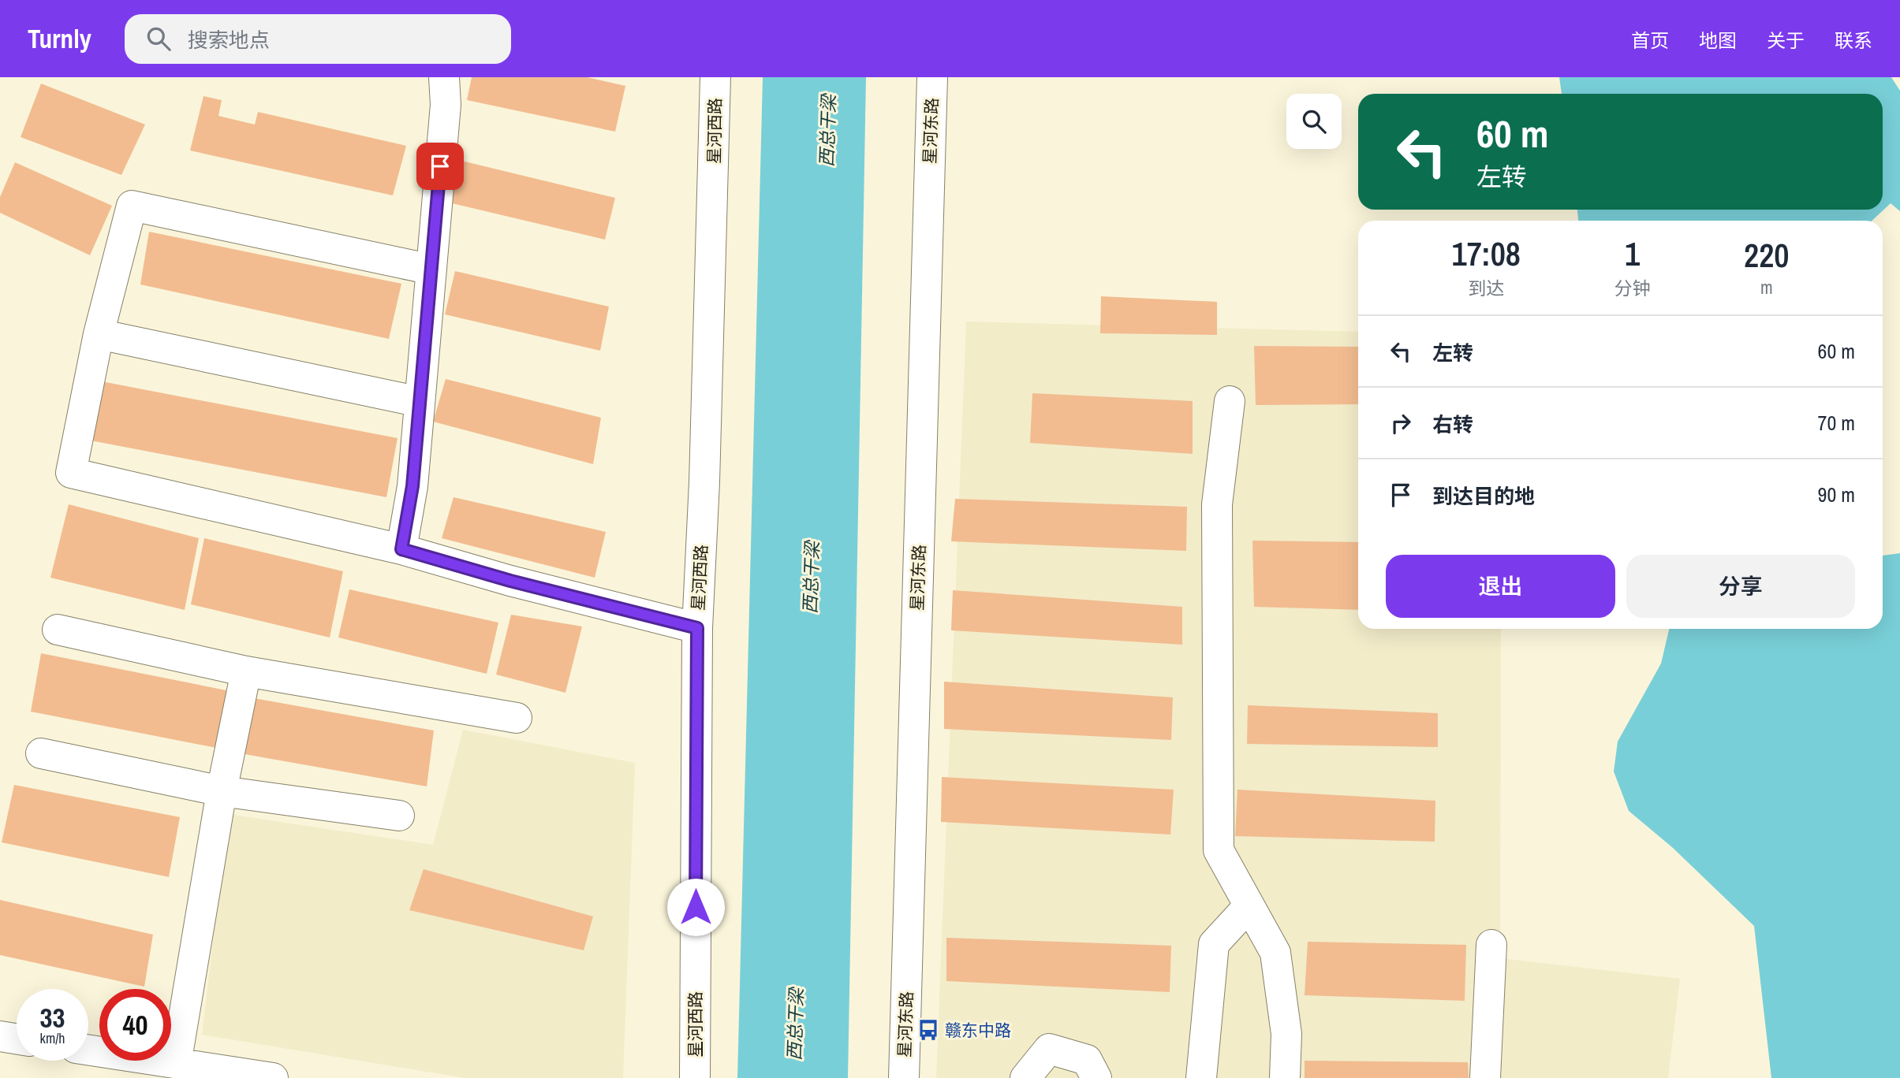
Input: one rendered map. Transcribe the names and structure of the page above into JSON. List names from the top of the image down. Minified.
{"streets":{"street":["星河西路","星河东路"]},"water":["西总干梁"],"places":{"bus stop":["赣东中路"]},"page":{"header":"Turnly","search":"搜索地点","nav":["首页","地图","关于","联系"],"turn":["60 m","左转"],"eta":["17:08","到达","1","分钟","220","m"],"list":[{"name":"左转","value":"60 m"},{"name":"右转","value":"70 m"},{"name":"到达目的地","value":"90 m"}],"buttons":["退出","分享"],"speed":"33 km/h","limit":"40"}}
